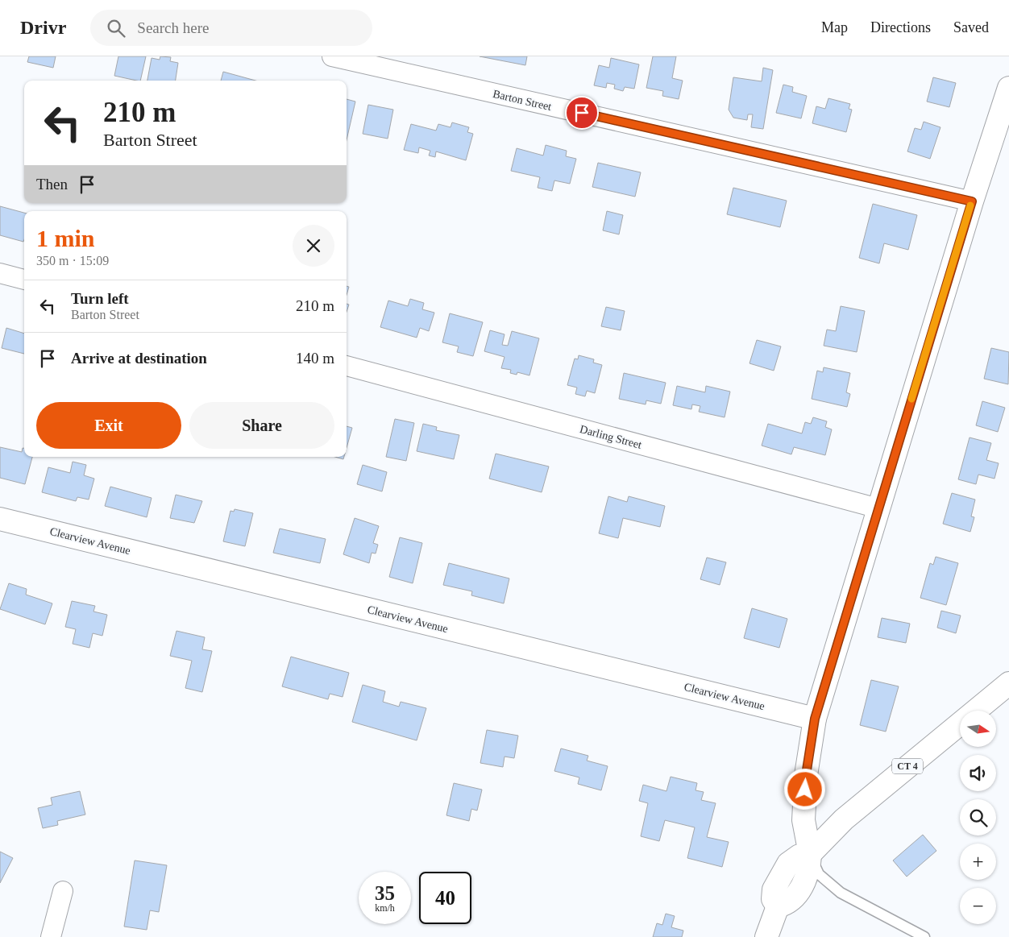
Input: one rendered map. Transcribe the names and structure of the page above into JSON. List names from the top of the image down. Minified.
{"streets":{"street":["Barton Street","Darling Street","Clearview Avenue","CT 4"]},"north":"right","page":{"header":"Drivr","search":"Search here","nav":["Map","Directions","Saved"],"turn":["210 m","Barton Street"],"then":"Then","heading":["1 min","350 m · 15:09"],"list":[{"name":"Turn left","note":"Barton Street","value":"210 m"},{"name":"Arrive at destination","value":"140 m"}],"buttons":["Exit","Share"],"map_buttons":["+","−"],"speed":"35 km/h","limit":"40"}}
